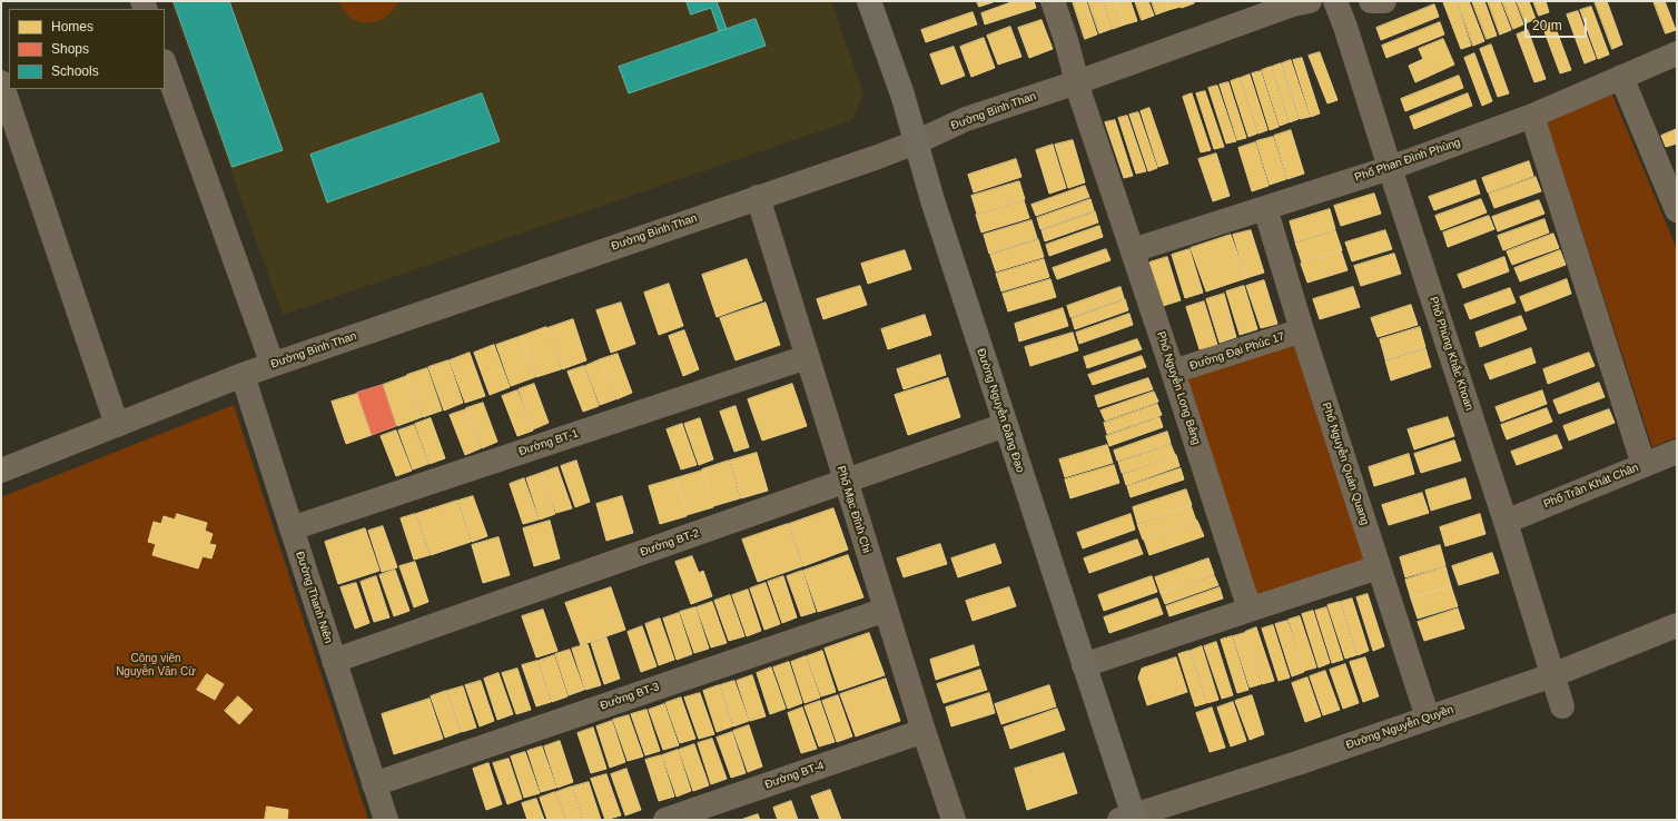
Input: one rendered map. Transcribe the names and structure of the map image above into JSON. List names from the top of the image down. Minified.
{"streets":{"main road":["Đường Nguyễn Đăng Đạo"],"street":["Đường Bình Than","Phố Phan Đình Phùng","Đường Đại Phúc 17","Phố Phùng Khắc Khoan","Phố Nguyễn Long Bảng","Đường BT-1","Phố Nguyễn Quán Quang","Phố Trần Khát Chân","Phố Mạc Đĩnh Chi","Đường BT-2","Đường Thanh Niên","Đường BT-3","Đường Nguyễn Quyền","Đường BT-4"]},"crossings":[["Đường Bình Than","Phố Nguyễn Long Bảng"],["Đường Bình Than","Đường Nguyễn Đăng Đạo"],["Đường Bình Than","Phố Mạc Đĩnh Chi"],["Đường Bình Than","Đường Thanh Niên"],["Phố Phan Đình Phùng","Phố Phùng Khắc Khoan"],["Phố Phan Đình Phùng","Phố Nguyễn Long Bảng"],["Phố Phan Đình Phùng","Phố Nguyễn Quán Quang"],["Đường Đại Phúc 17","Phố Nguyễn Long Bảng"],["Đường Đại Phúc 17","Phố Nguyễn Quán Quang"],["Phố Phùng Khắc Khoan","Phố Trần Khát Chân"],["Phố Phùng Khắc Khoan","Đường Nguyễn Quyền"],["Đường Nguyễn Đăng Đạo","Đường BT-2"],["Đường Nguyễn Đăng Đạo","Đường Nguyễn Quyền"],["Đường BT-1","Phố Mạc Đĩnh Chi"],["Đường BT-1","Đường Thanh Niên"],["Phố Nguyễn Quán Quang","Đường Nguyễn Quyền"],["Phố Mạc Đĩnh Chi","Đường BT-2"],["Phố Mạc Đĩnh Chi","Đường BT-3"],["Phố Mạc Đĩnh Chi","Đường BT-4"],["Đường BT-2","Đường Thanh Niên"],["Đường Thanh Niên","Đường BT-3"]],"parks":["Công viên Nguyễn Văn Cừ"],"legend":["Homes","Shops","Schools"],"scale_bar":"20 m"}
